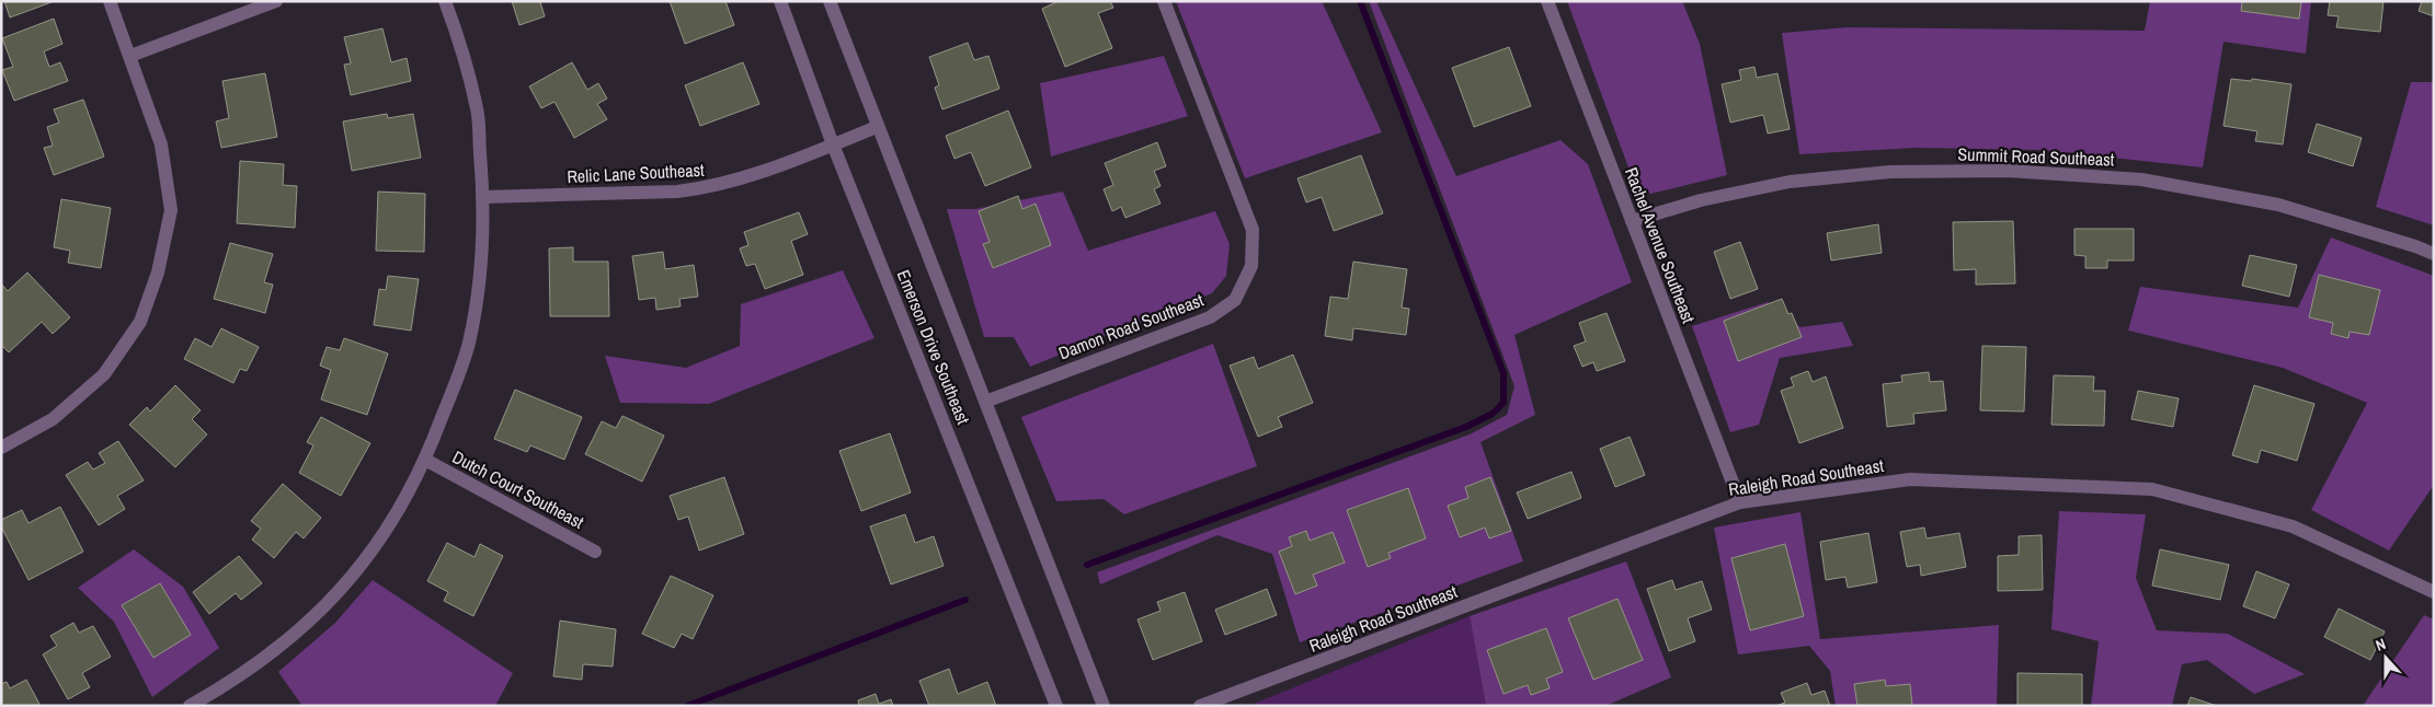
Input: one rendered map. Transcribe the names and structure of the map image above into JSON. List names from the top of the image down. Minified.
{"streets":{"street":["Summit Road Southeast","Relic Lane Southeast","Rachel Avenue Southeast","Damon Road Southeast","Emerson Drive Southeast","Raleigh Road Southeast","Dutch Court Southeast"]},"crossings":[["Summit Road Southeast","Rachel Avenue Southeast"],["Relic Lane Southeast","Emerson Drive Southeast"],["Rachel Avenue Southeast","Raleigh Road Southeast"],["Damon Road Southeast","Emerson Drive Southeast"]],"north":"top"}
